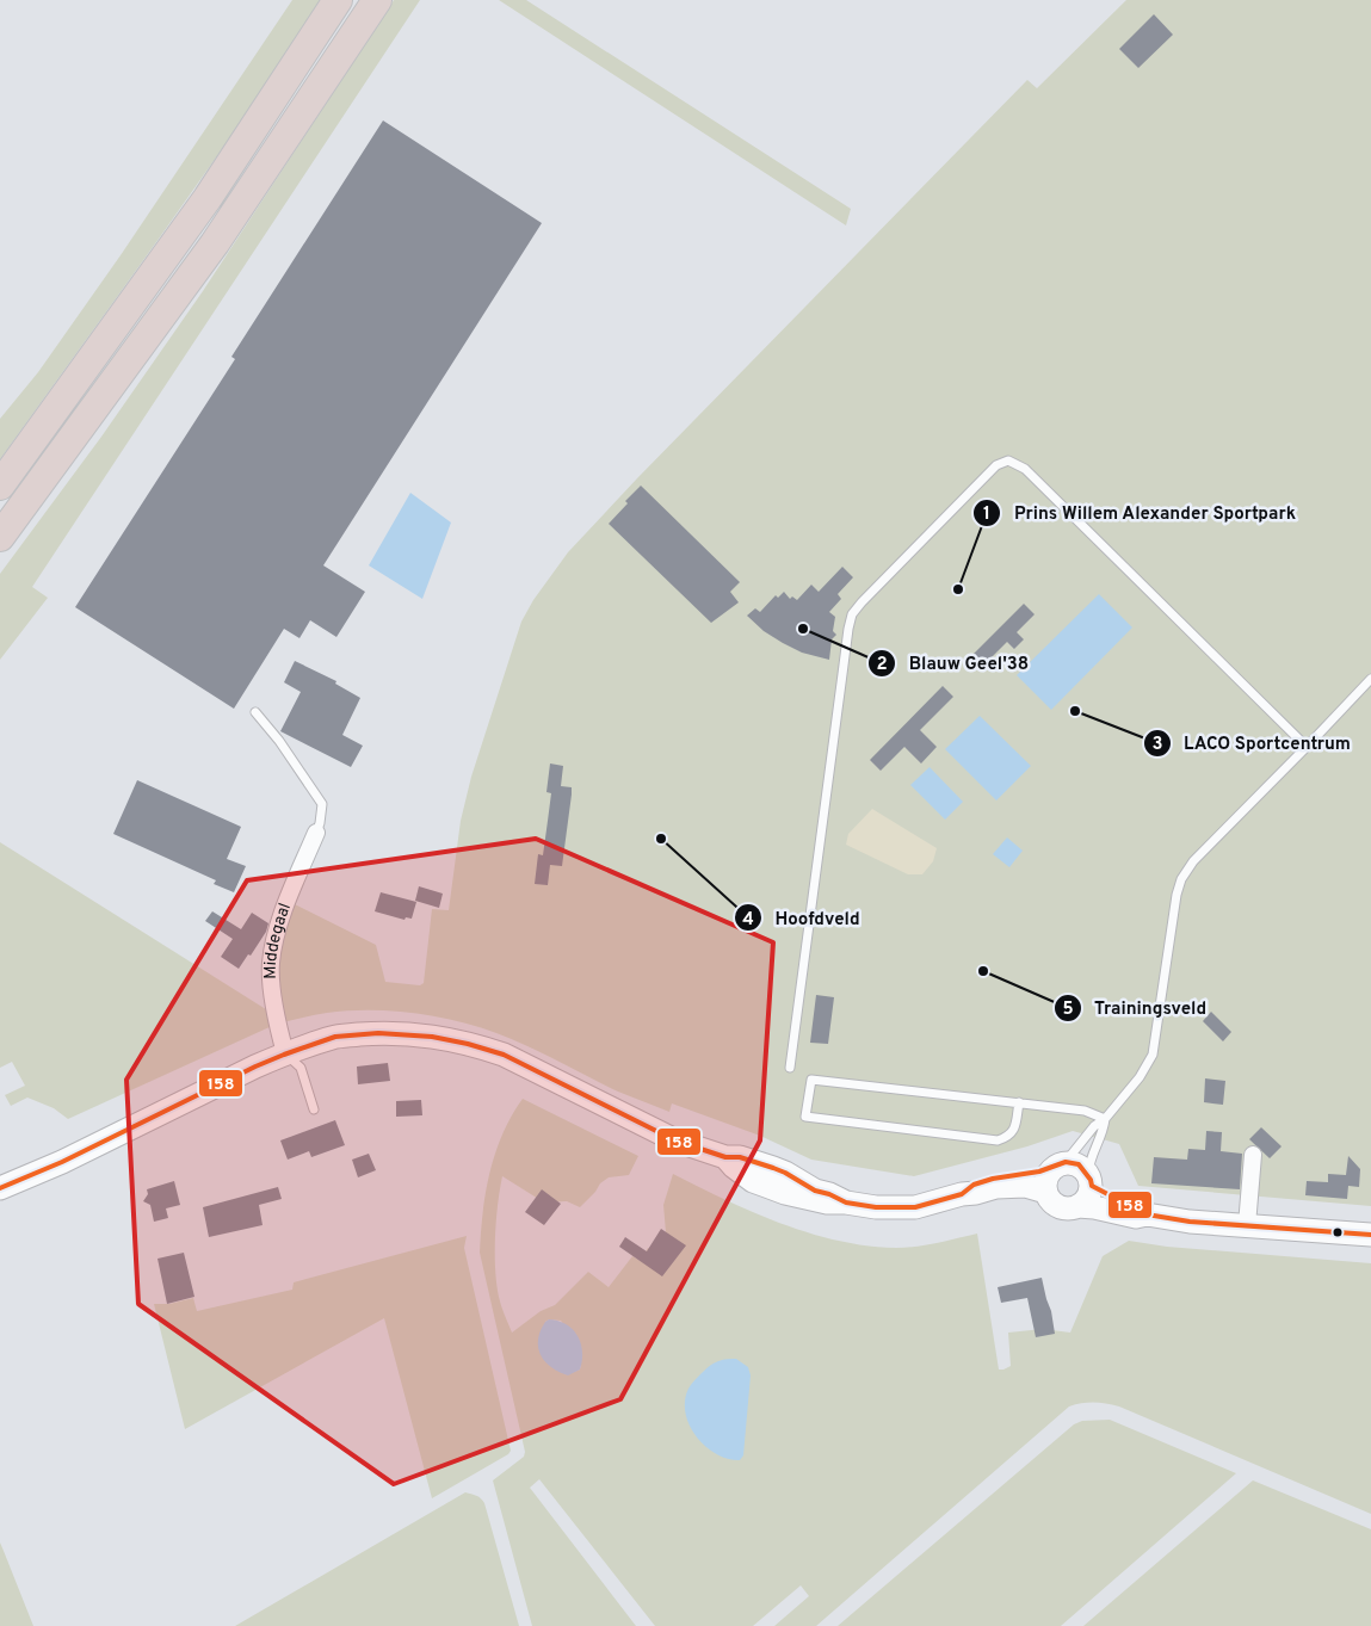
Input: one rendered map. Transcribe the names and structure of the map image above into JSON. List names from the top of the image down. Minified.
{"streets":{"street":["Middegaal"]},"places":["Prins Willem Alexander Sportpark","Blauw Geel'38","LACO Sportcentrum","Hoofdveld","Trainingsveld"],"lines":["transit line 158"]}
